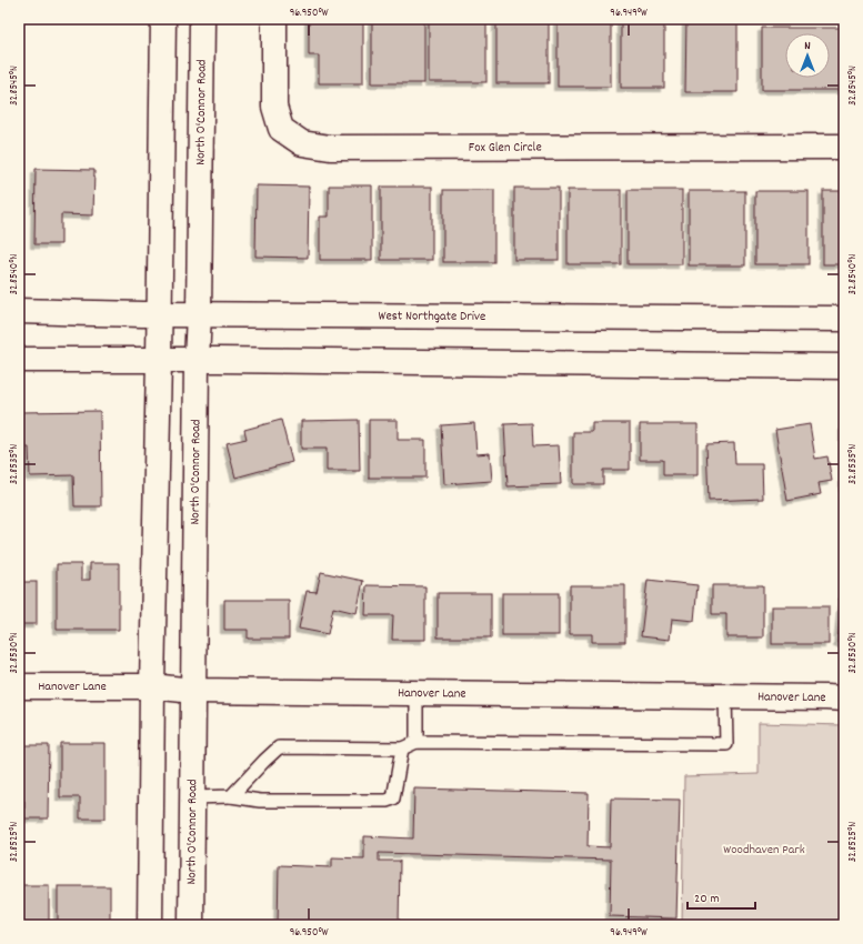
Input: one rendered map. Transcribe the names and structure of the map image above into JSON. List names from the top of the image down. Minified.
{"streets":{"main road":["North O'Connor Road","Fox Glen Circle","West Northgate Drive","Hanover Lane"]},"crossings":[["North O'Connor Road","West Northgate Drive"],["North O'Connor Road","Hanover Lane"]],"parks":["Woodhaven Park"],"scale_bar":"20 m","north":"top","coordinates":["96.950°W","96.949°W","32.8545°N","32.8540°N","32.8535°N","32.8530°N","32.8525°N"]}
